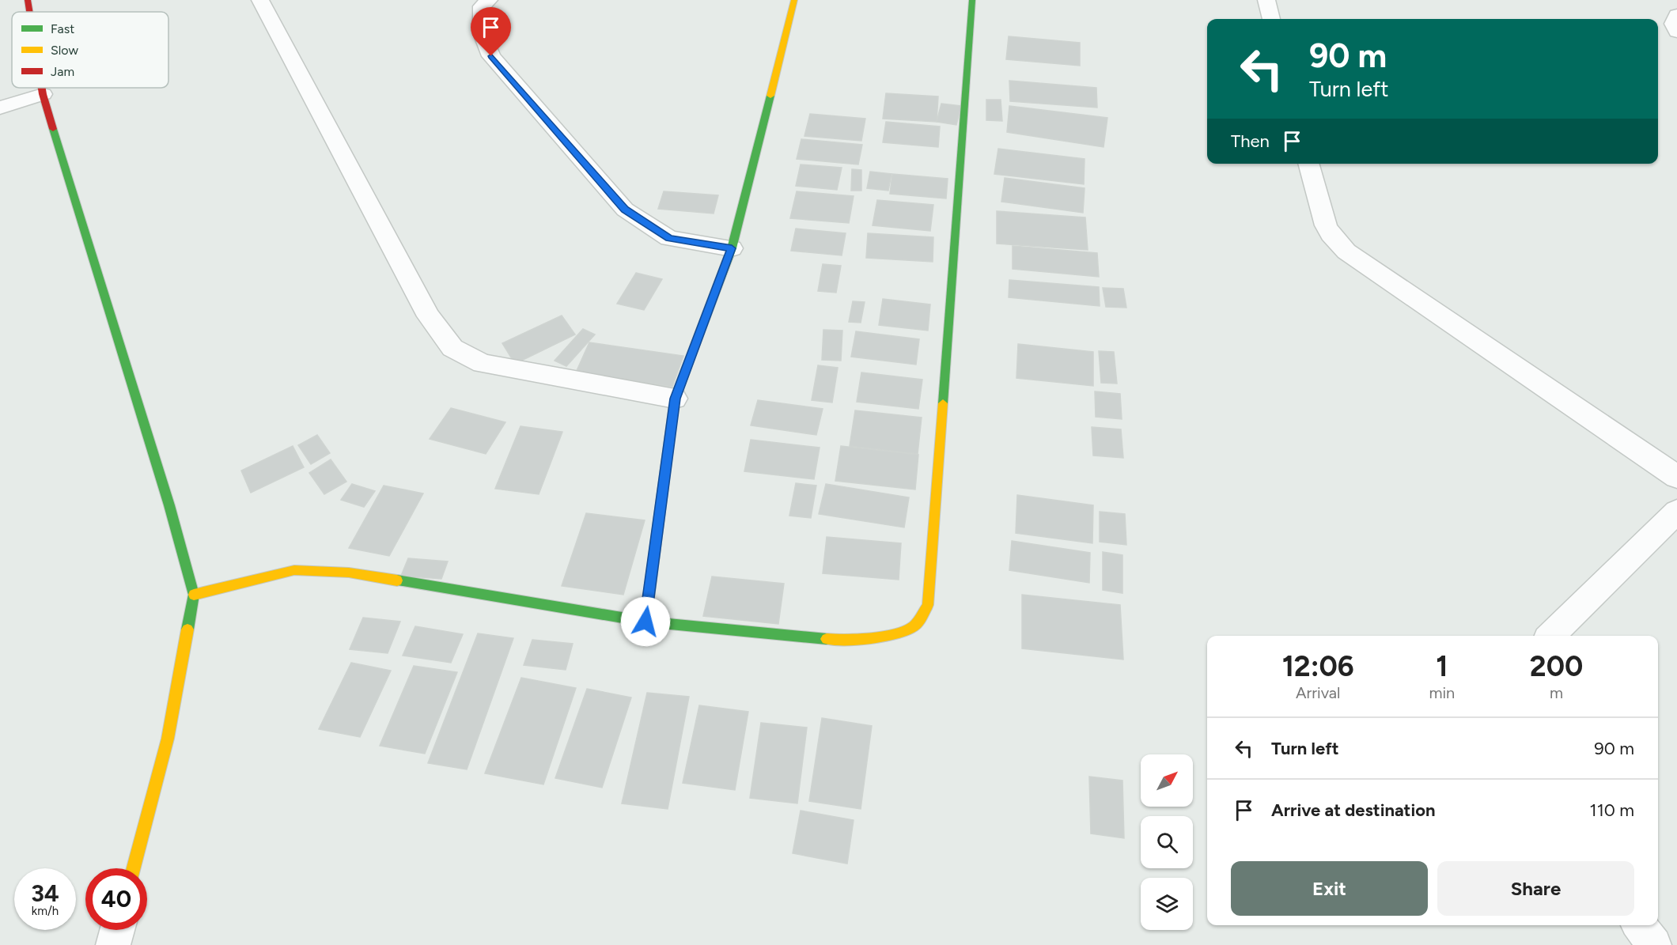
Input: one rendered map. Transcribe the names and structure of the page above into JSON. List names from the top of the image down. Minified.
{"legend":["Fast","Slow","Jam"],"north":"top right","page":{"turn":["90 m","Turn left"],"then":"Then","eta":["12:06","Arrival","1","min","200","m"],"list":[{"name":"Turn left","value":"90 m"},{"name":"Arrive at destination","value":"110 m"}],"buttons":["Exit","Share"],"speed":"34 km/h","limit":"40"}}
